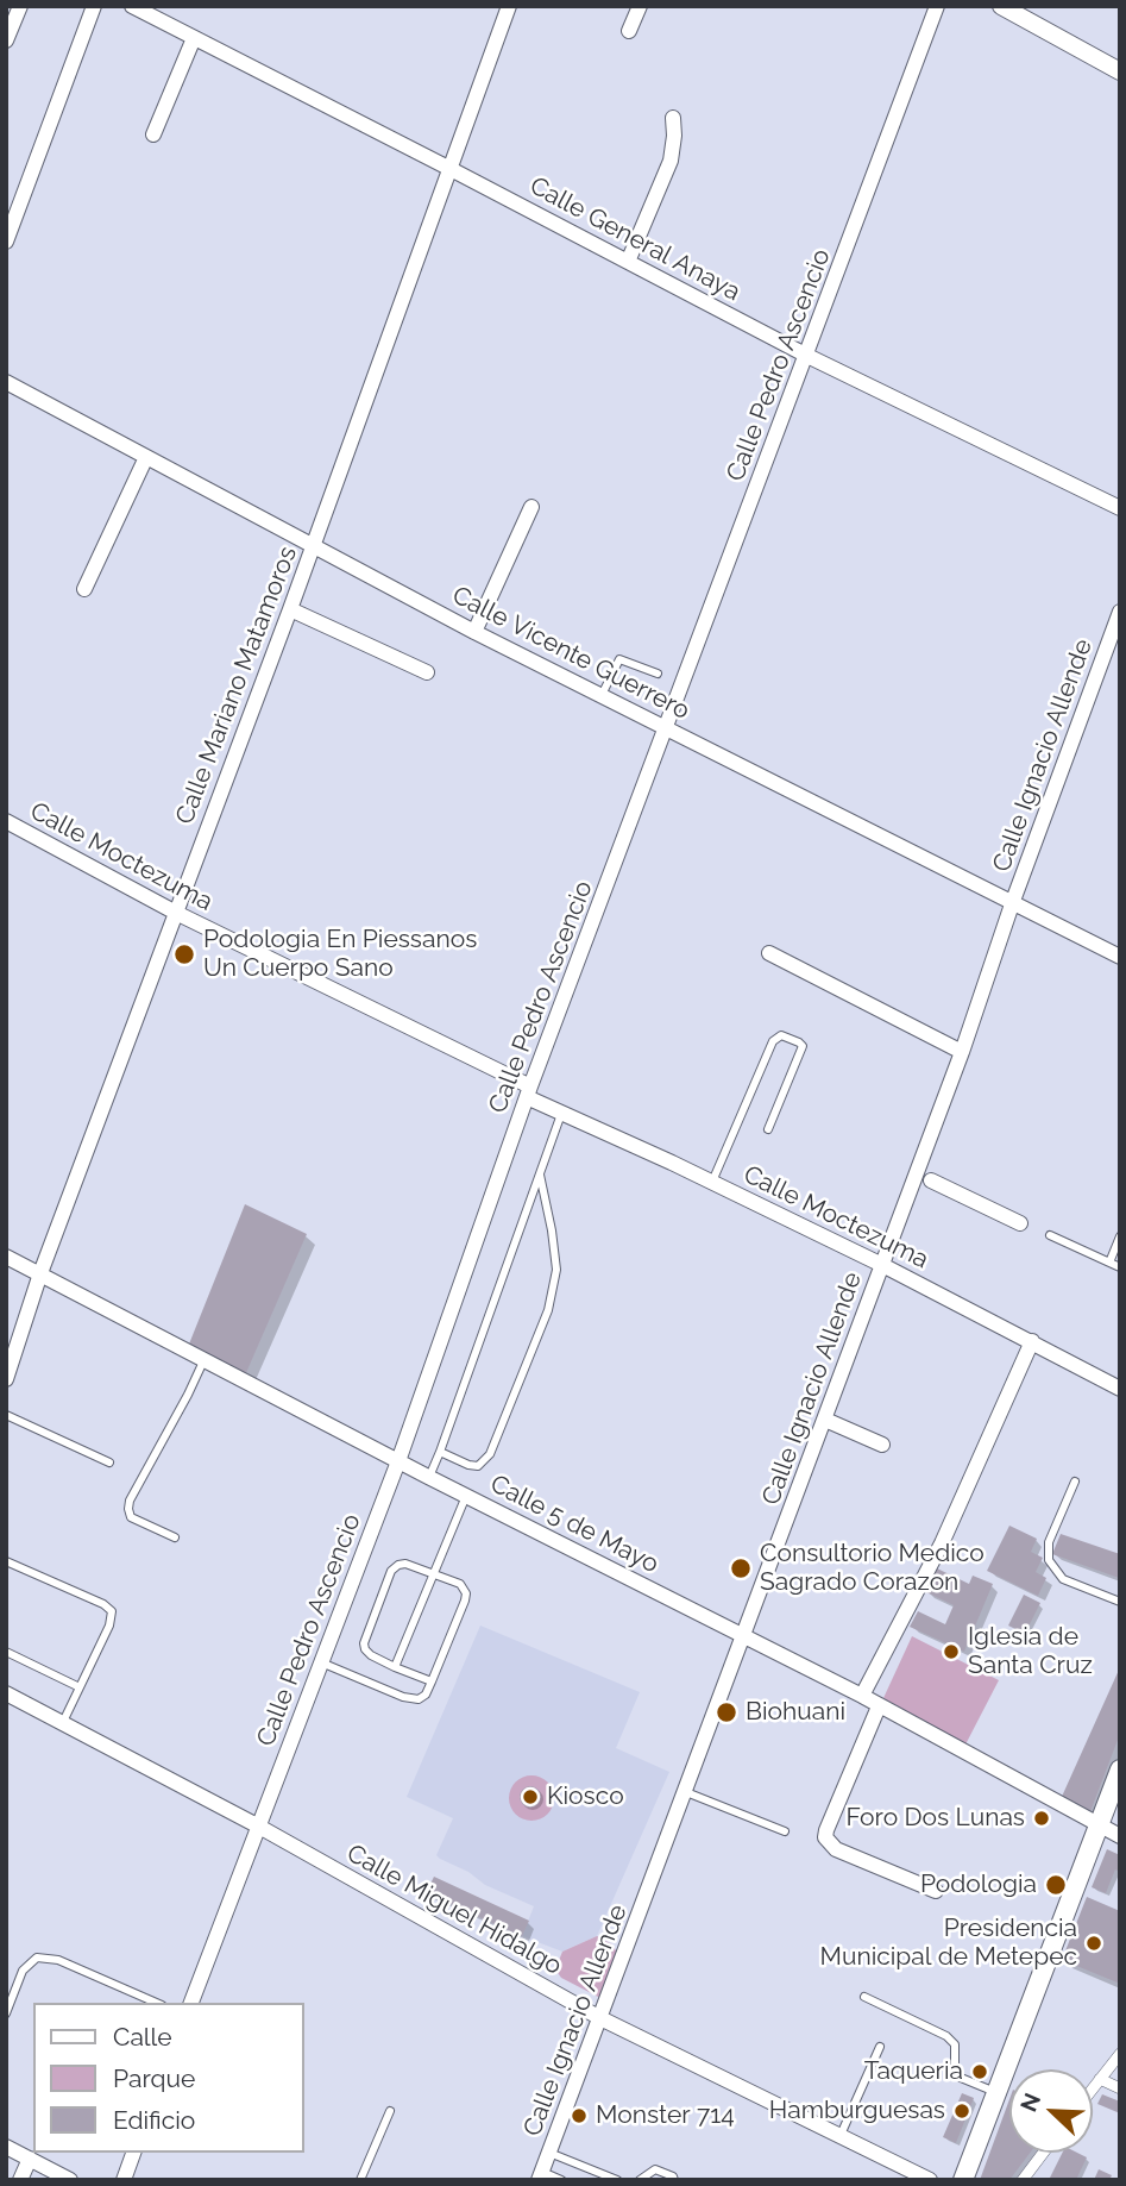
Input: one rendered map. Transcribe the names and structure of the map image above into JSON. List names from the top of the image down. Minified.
{"streets":{"street":["Calle General Anaya","Calle Pedro Ascencio","Calle Vicente Guerrero","Calle Mariano Matamoros","Calle Ignacio Allende","Calle Moctezuma","Calle 5 de Mayo","Calle Miguel Hidalgo"]},"crossings":[["Calle General Anaya","Calle Pedro Ascencio"],["Calle General Anaya","Calle Mariano Matamoros"],["Calle Pedro Ascencio","Calle Vicente Guerrero"],["Calle Pedro Ascencio","Calle Moctezuma"],["Calle Pedro Ascencio","Calle 5 de Mayo"],["Calle Pedro Ascencio","Calle Miguel Hidalgo"],["Calle Vicente Guerrero","Calle Mariano Matamoros"],["Calle Vicente Guerrero","Calle Ignacio Allende"],["Calle Mariano Matamoros","Calle Moctezuma"],["Calle Mariano Matamoros","Calle 5 de Mayo"],["Calle Ignacio Allende","Calle Moctezuma"],["Calle Ignacio Allende","Calle 5 de Mayo"],["Calle Ignacio Allende","Calle Miguel Hidalgo"]],"places":["Podologia En Piessanos Un Cuerpo Sano","Consultorio Medico Sagrado Corazon","Iglesia de Santa Cruz","Biohuani","Kiosco","Foro Dos Lunas","Podologia","Presidencia Municipal de Metepec","Taqueria","Hamburguesas","Monster 714"],"legend":["Calle","Parque","Edificio"],"north":"top left"}
